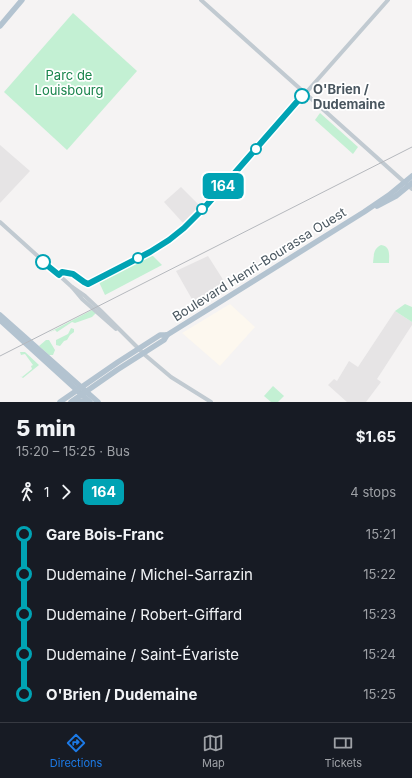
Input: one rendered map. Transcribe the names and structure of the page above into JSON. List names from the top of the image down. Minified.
{"streets":{"main road":["Boulevard Henri-Bourassa Ouest"]},"parks":["Parc de Louisbourg"],"places":["O'Brien / Dudemaine"],"lines":["bus line 164"],"page":{"on_map":"164","heading":["5 min","15:20 – 15:25 · Bus","$1.65"],"legs":["1","164","4 stops"],"list":[{"name":"Gare Bois-Franc","value":"15:21"},{"name":"Dudemaine / Michel-Sarrazin","value":"15:22"},{"name":"Dudemaine / Robert-Giffard","value":"15:23"},{"name":"Dudemaine / Saint-Évariste","value":"15:24"},{"name":"O'Brien / Dudemaine","value":"15:25"}],"tabs":["Directions","Map","Tickets"]}}
